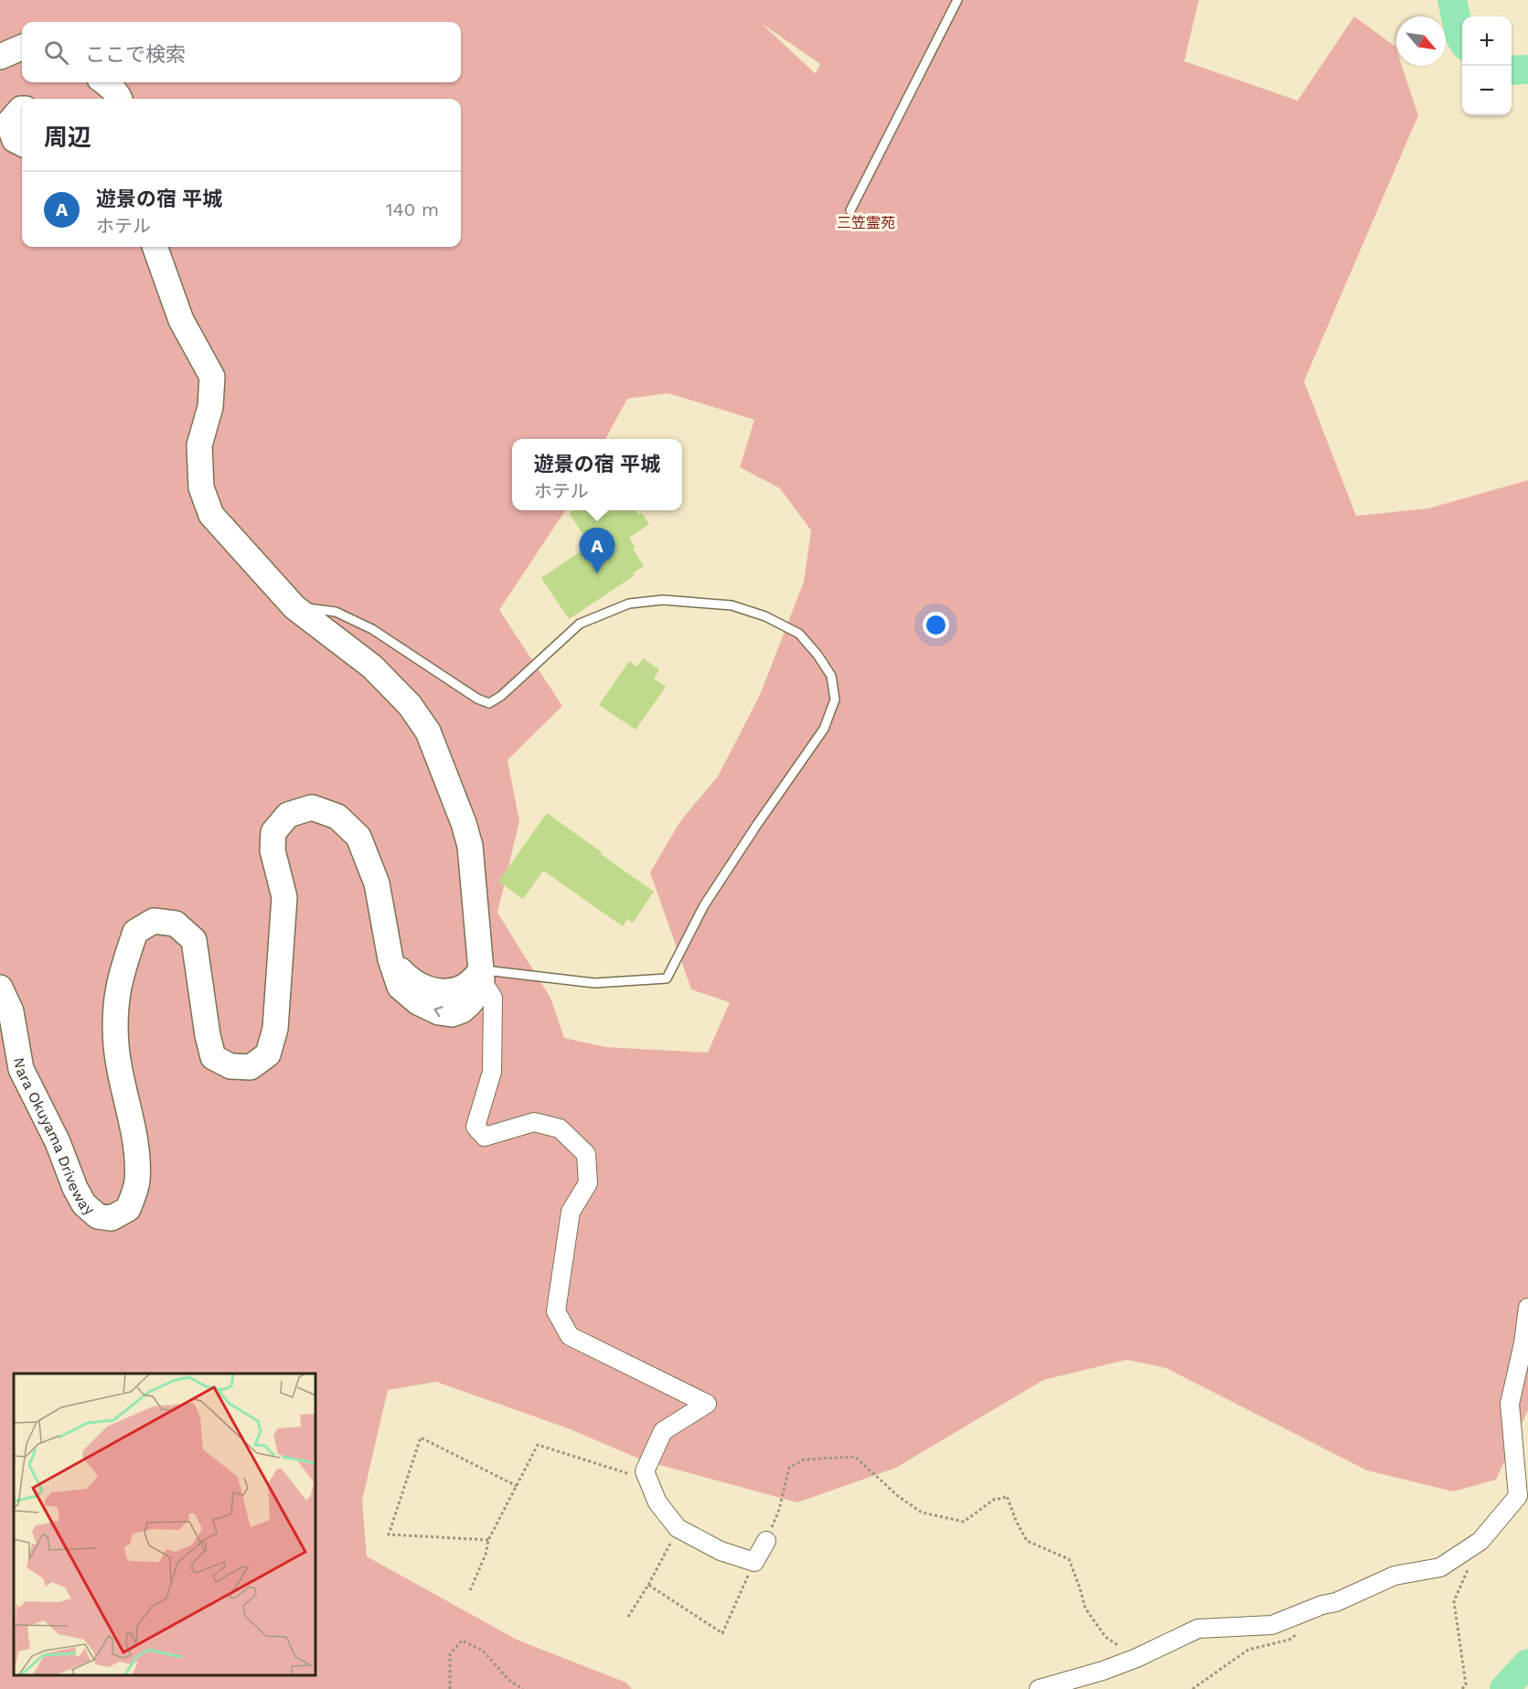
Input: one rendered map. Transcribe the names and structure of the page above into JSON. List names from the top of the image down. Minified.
{"streets":{"street":["Nara Okuyama Driveway"]},"parks":["三笠霊苑"],"north":"bottom right","page":{"map_buttons":["+","−"],"search":"ここで検索","heading":"周辺","list":[{"mark":"A","name":"遊景の宿 平城","note":"ホテル","value":"140 m"}],"popup":["遊景の宿 平城","ホテル"],"pins":"A"}}
